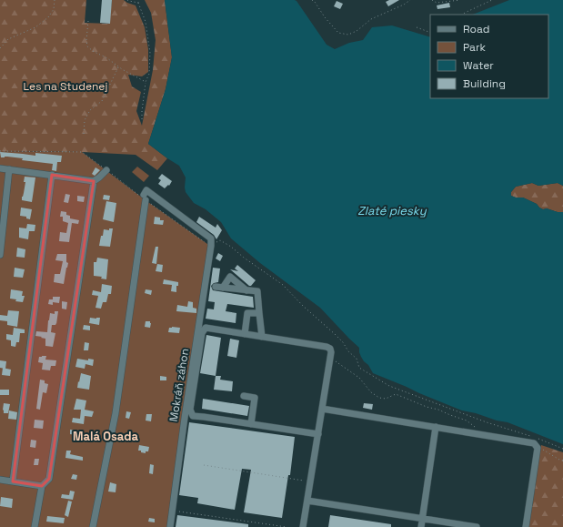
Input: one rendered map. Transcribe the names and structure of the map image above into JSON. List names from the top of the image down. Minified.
{"streets":{"street":["Mokráň záhon"]},"districts":["Malá Osada"],"water":["Zlaté piesky"],"parks":["Les na Studenej"],"legend":["Road","Park","Water","Building"]}
